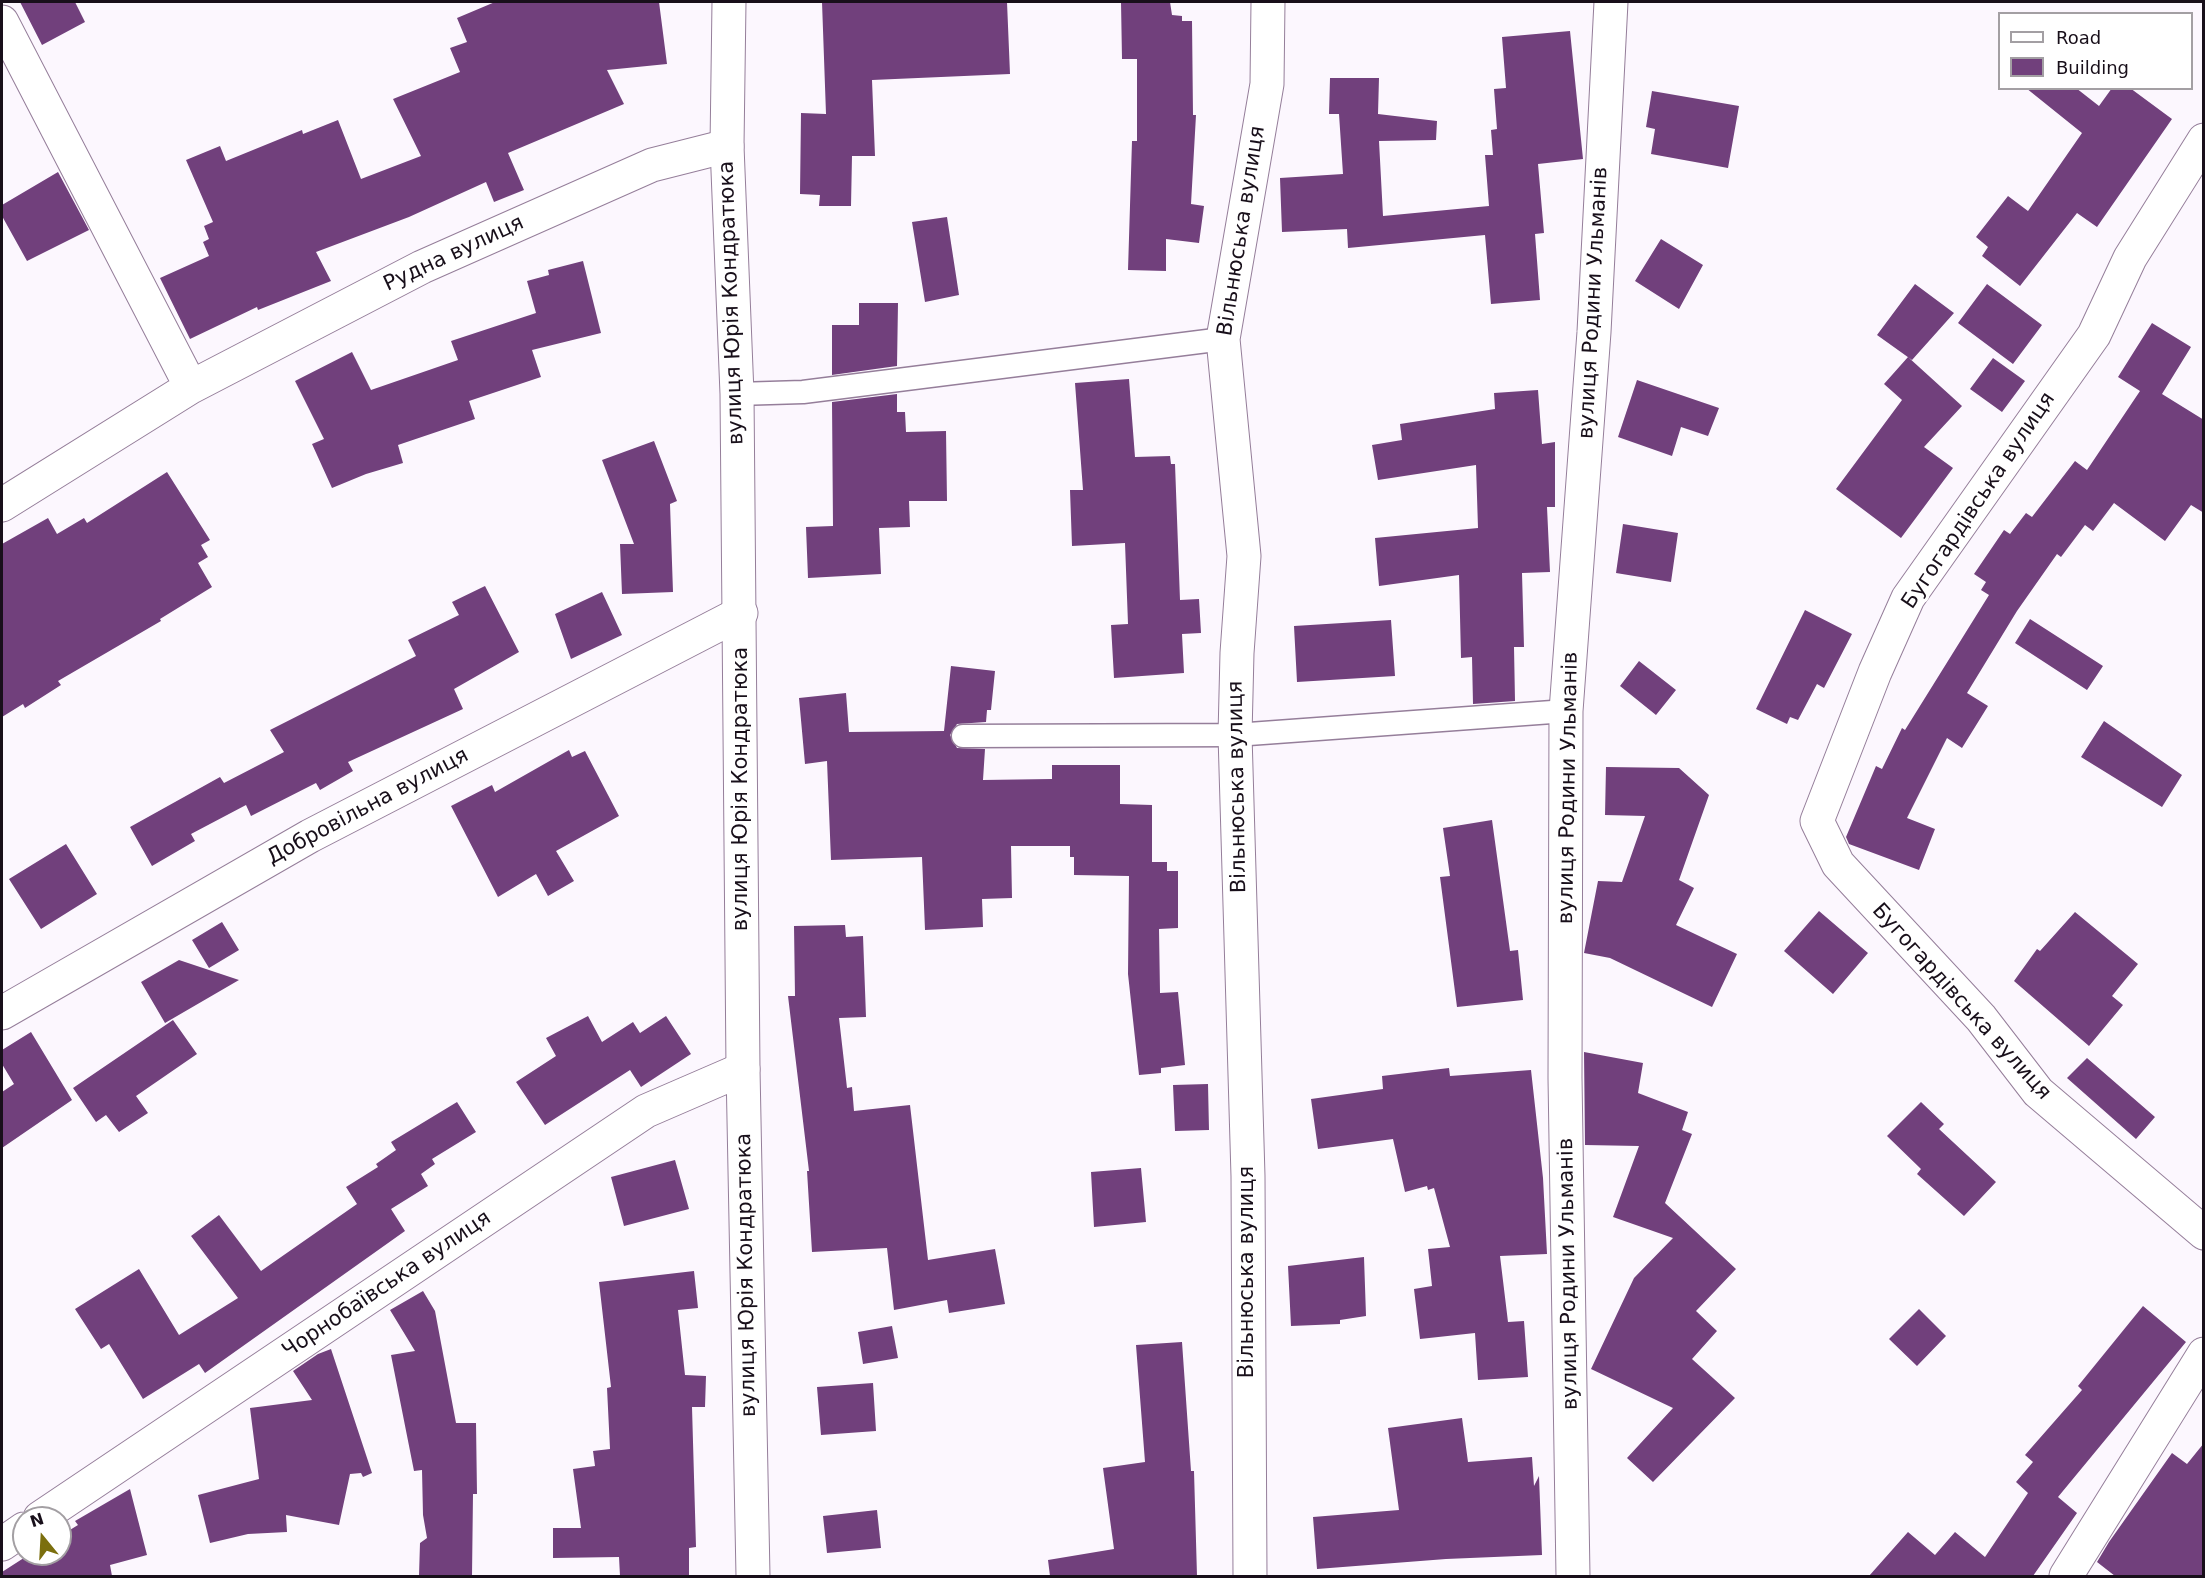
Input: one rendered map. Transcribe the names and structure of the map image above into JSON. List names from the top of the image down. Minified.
{"streets":{"street":["Вільнюська вулиця","Рудна вулиця","вулиця Юрія Кондратюка","вулиця Родини Ульманів","Бугогардівська вулиця","Добровільна вулиця","Чорнобаївська вулиця"]},"crossings":[["Рудна вулиця","вулиця Юрія Кондратюка"],["вулиця Юрія Кондратюка","Добровільна вулиця"],["вулиця Юрія Кондратюка","Чорнобаївська вулиця"]],"legend":["Road","Building"],"north":"top"}
